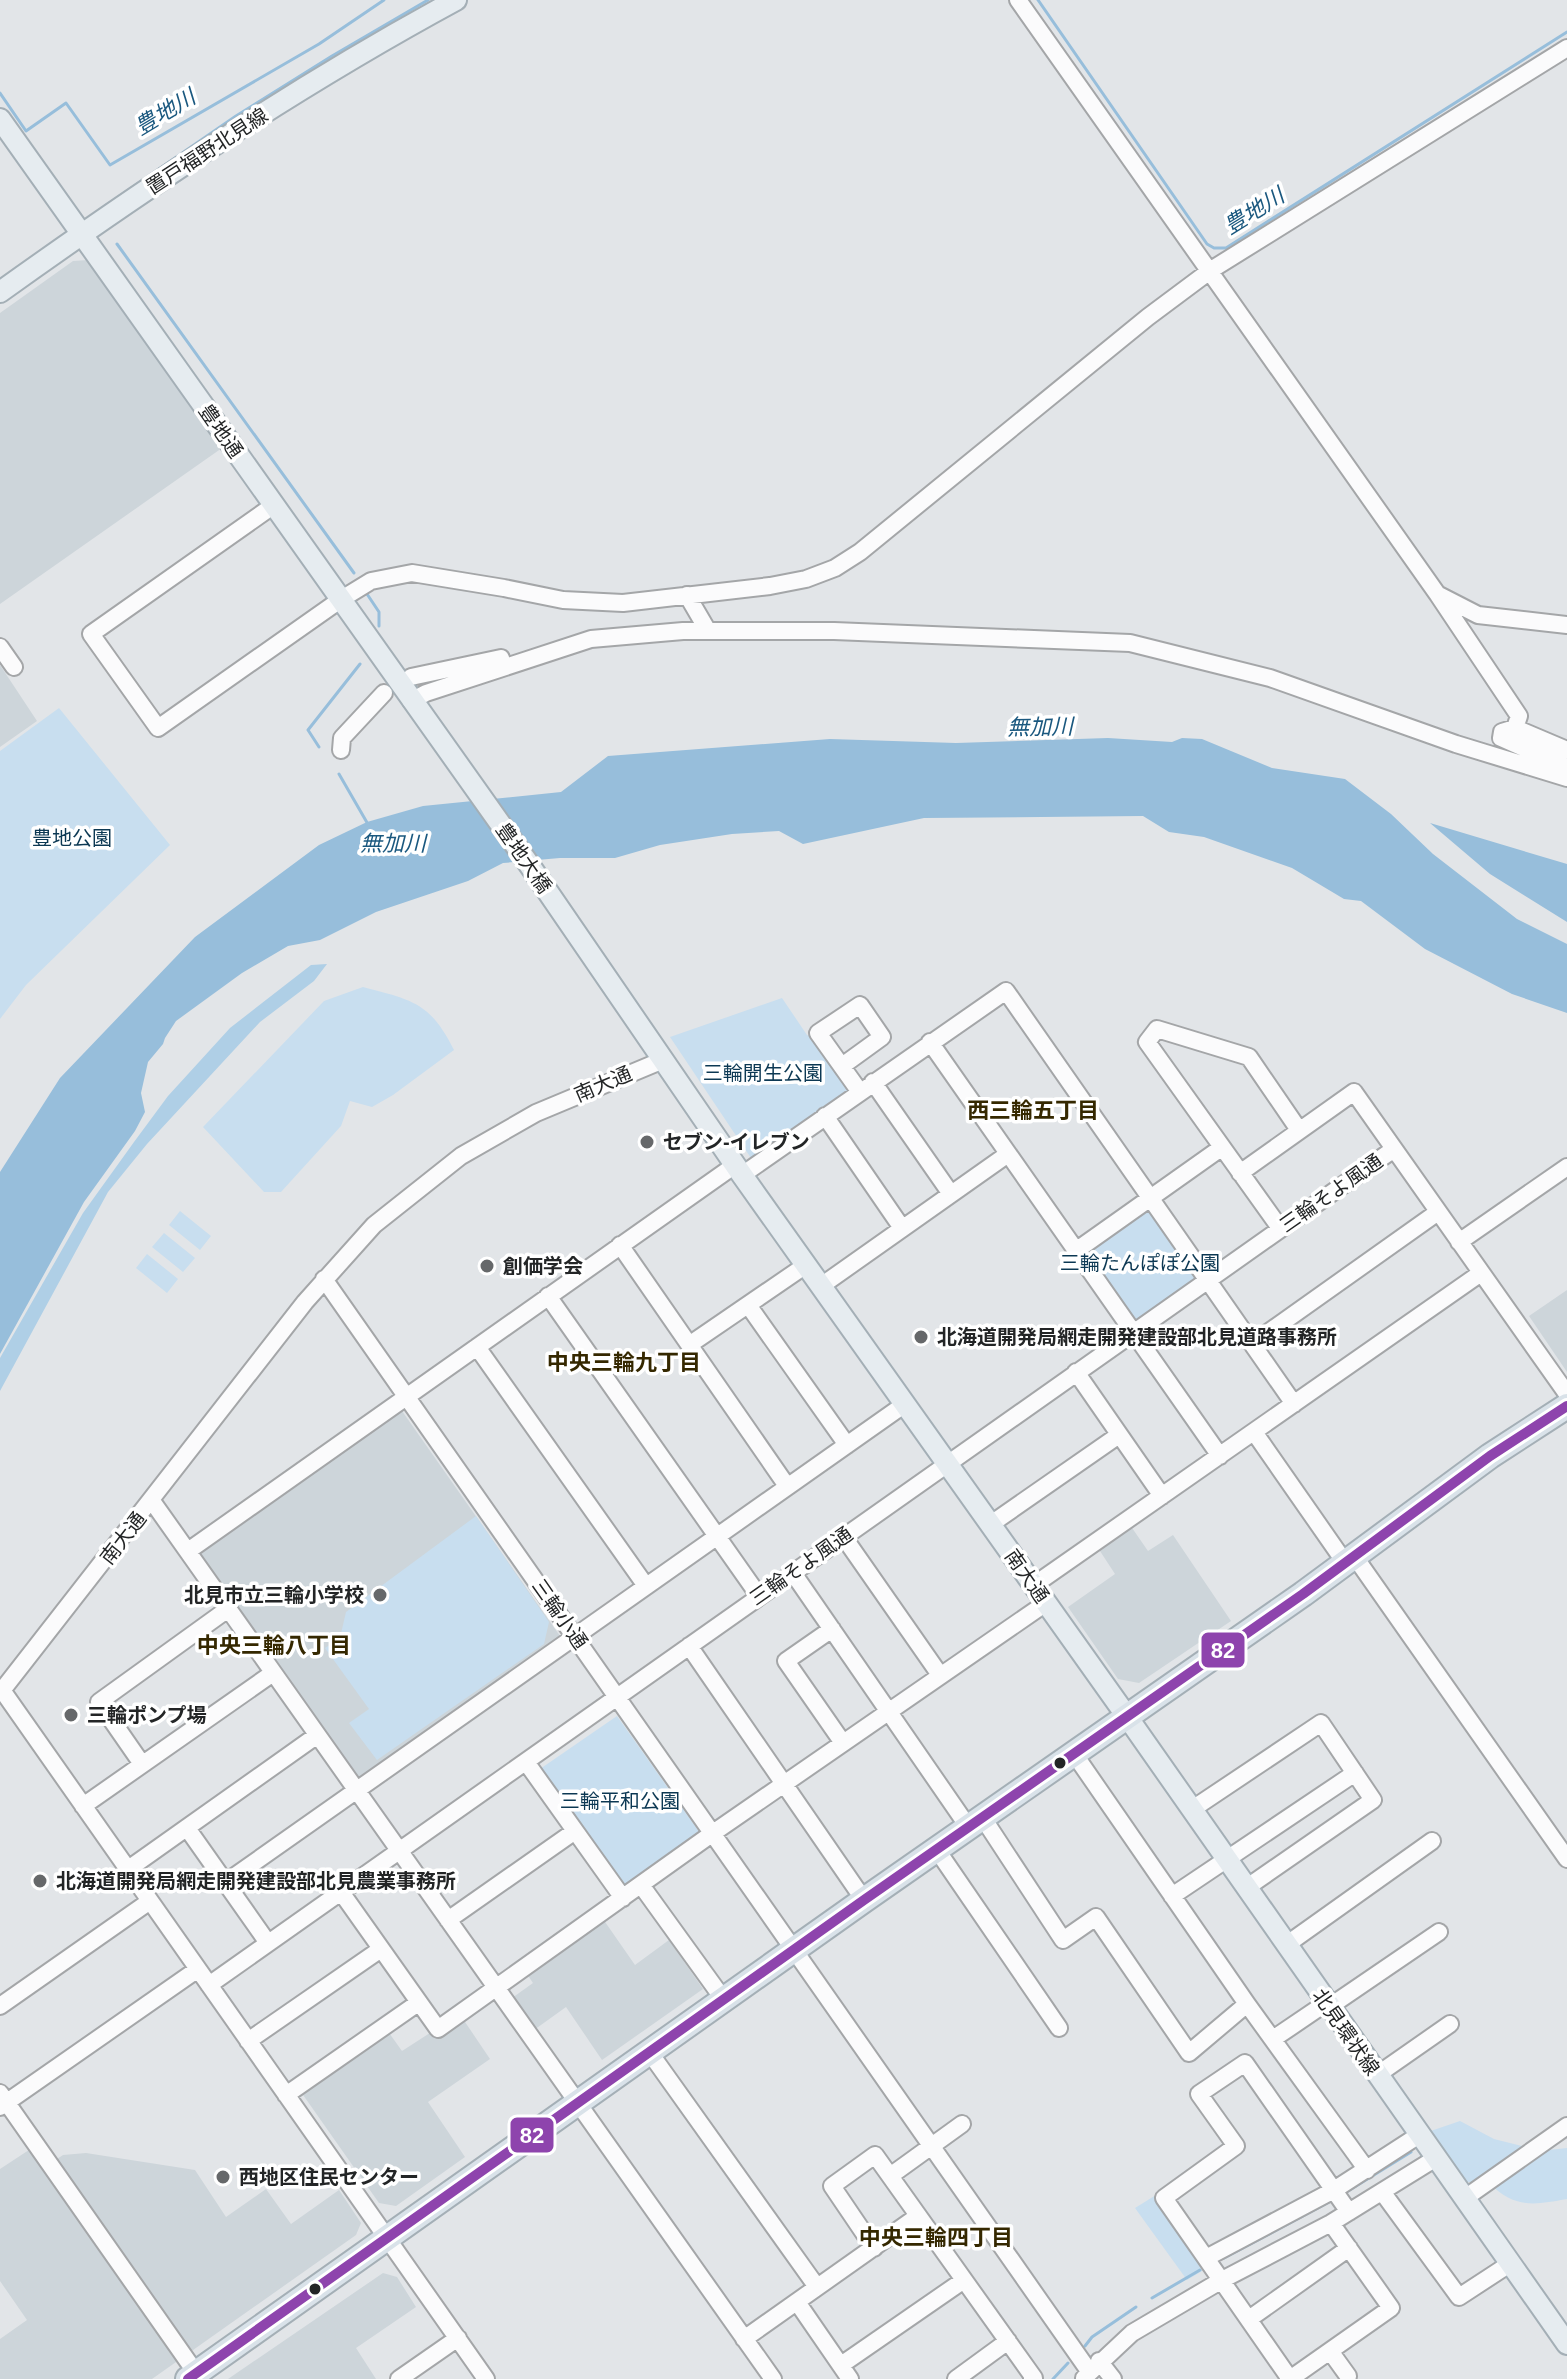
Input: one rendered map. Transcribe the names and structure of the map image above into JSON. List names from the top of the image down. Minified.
{"streets":{"main road":["置戸福野北見線","豊地通","豊地大橋","南大通","北見環状線"],"street":["三輪そよ風通","三輪小通"]},"crossings":[["置戸福野北見線","豊地通"],["豊地通","豊地大橋"],["豊地大橋","南大通"],["南大通","三輪そよ風通"],["南大通","三輪小通"],["南大通","北見環状線"],["三輪そよ風通","三輪小通"]],"districts":["西三輪五丁目","中央三輪九丁目","中央三輪八丁目","中央三輪四丁目"],"water":["豊地川","無加川"],"parks":["豊地公園","三輪開生公園","三輪たんぽぽ公園","三輪平和公園"],"places":["セブン-イレブン","創価学会","北海道開発局網走開発建設部北見道路事務所","北見市立三輪小学校","三輪ポンプ場","北海道開発局網走開発建設部北見農業事務所","西地区住民センター"],"lines":["transit line 82"]}
